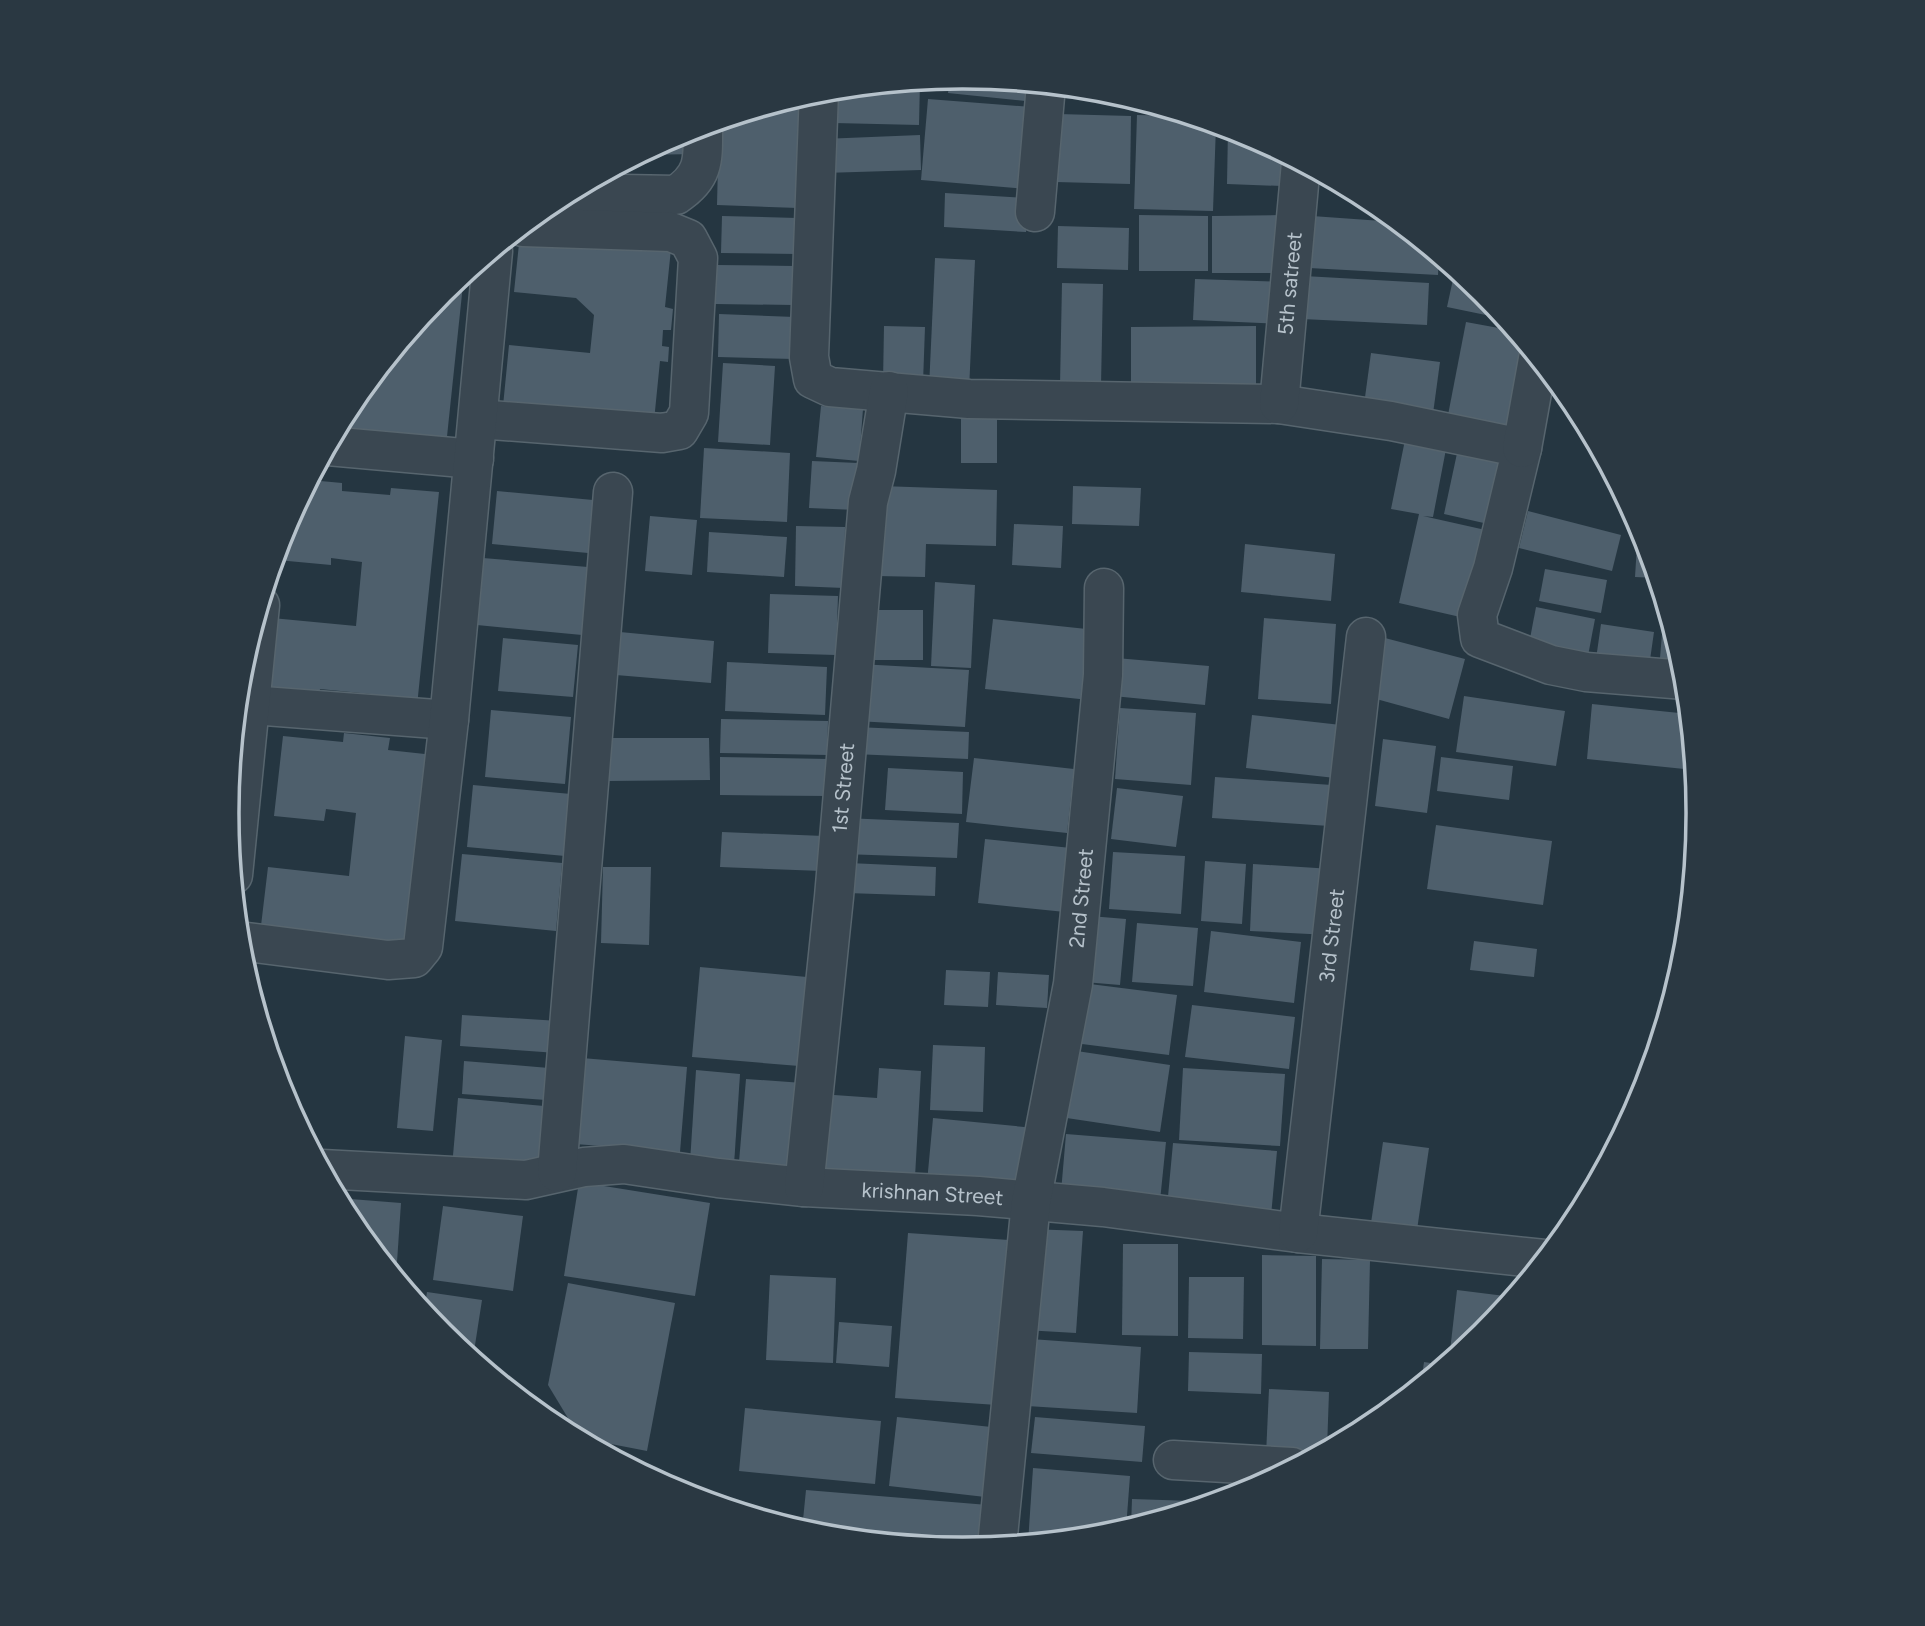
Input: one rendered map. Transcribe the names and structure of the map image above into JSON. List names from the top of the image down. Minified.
{"streets":{"street":["5th satreet","1st Street","2nd Street","3rd Street","krishnan Street"]},"crossings":[["1st Street","krishnan Street"],["2nd Street","krishnan Street"],["3rd Street","krishnan Street"]]}
